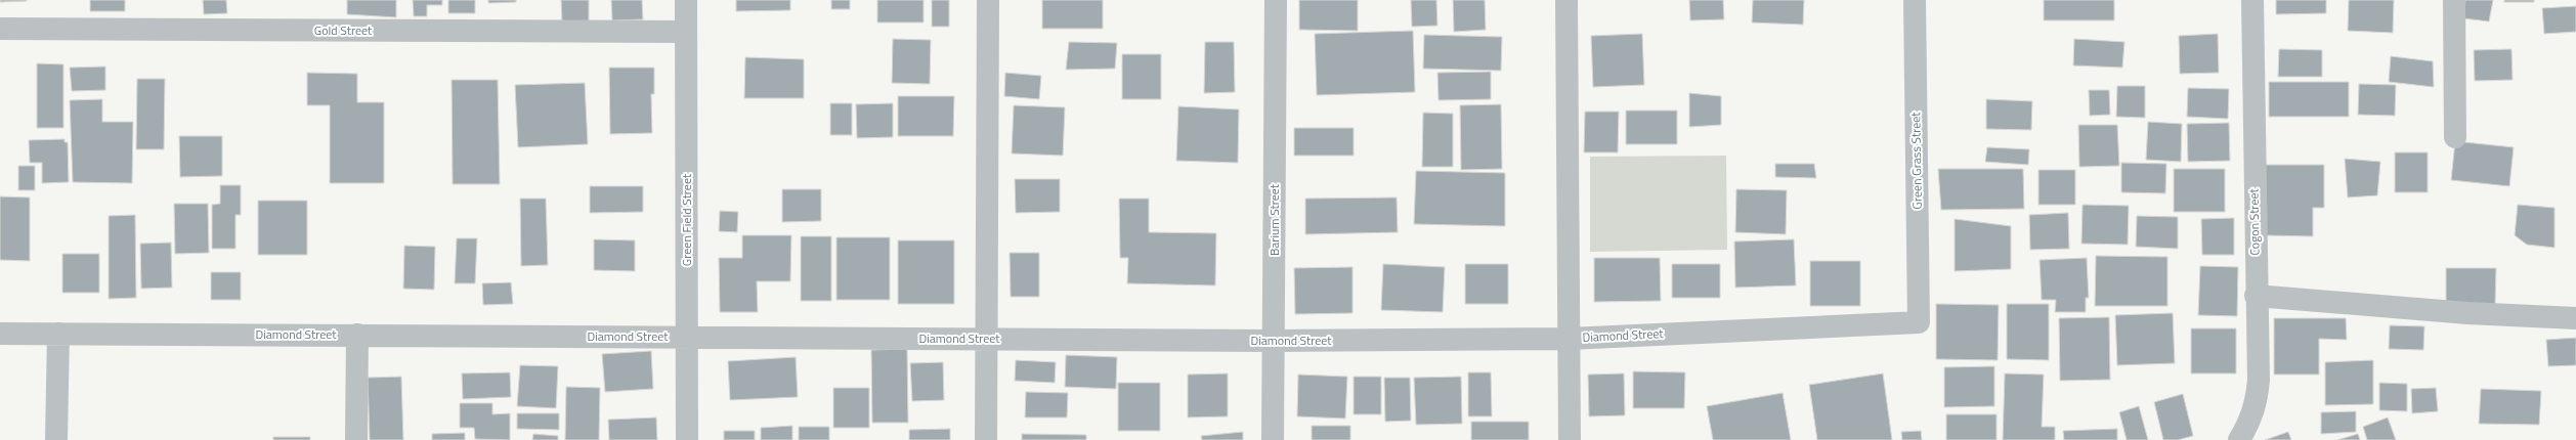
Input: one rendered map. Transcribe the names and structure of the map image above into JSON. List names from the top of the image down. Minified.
{"streets":{"street":["Gold Street","Green Grass Street","Green Field Street","Barium Street","Cogon Street","Diamond Street"]},"crossings":[["Gold Street","Green Field Street"],["Green Grass Street","Diamond Street"],["Green Field Street","Diamond Street"],["Barium Street","Diamond Street"]]}
